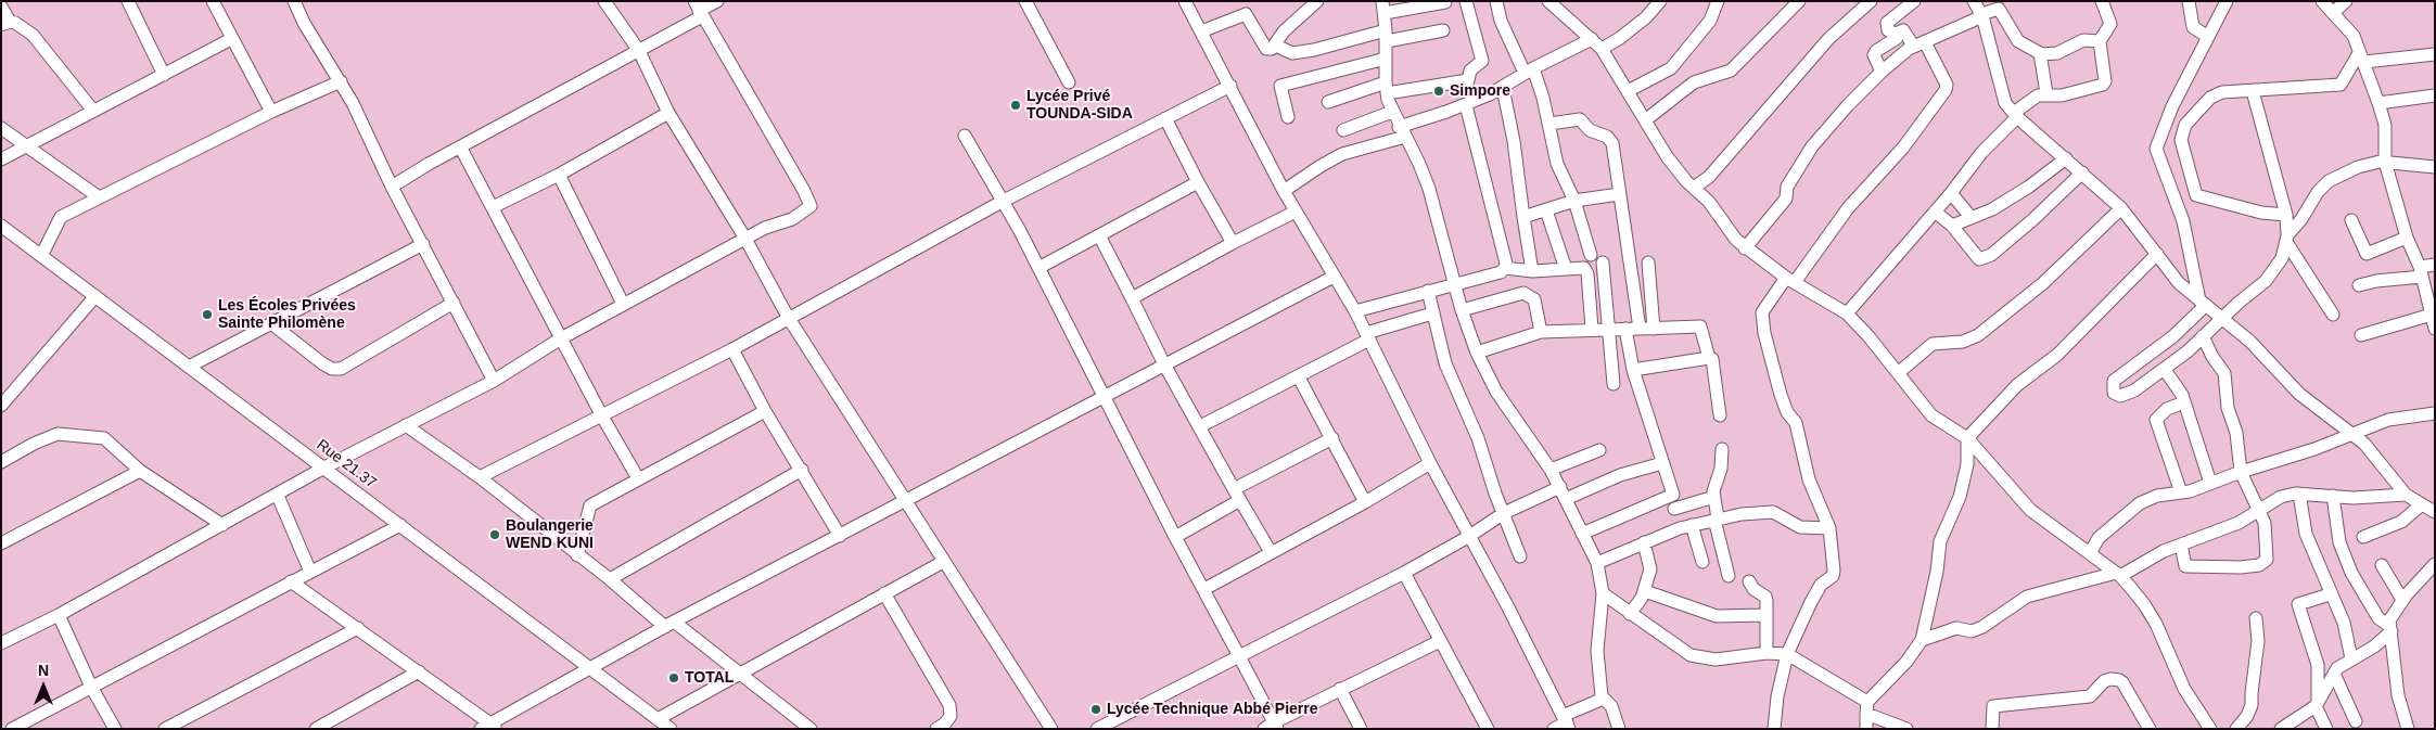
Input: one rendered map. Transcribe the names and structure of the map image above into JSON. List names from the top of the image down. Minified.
{"streets":{"street":["Rue 21.37"]},"places":["Simpore","Lycée Privé TOUNDA-SIDA","Les Écoles Privées Sainte Philomène","Boulangerie WEND KUNI","TOTAL","Lycée Technique Abbé Pierre"],"north":"top"}
